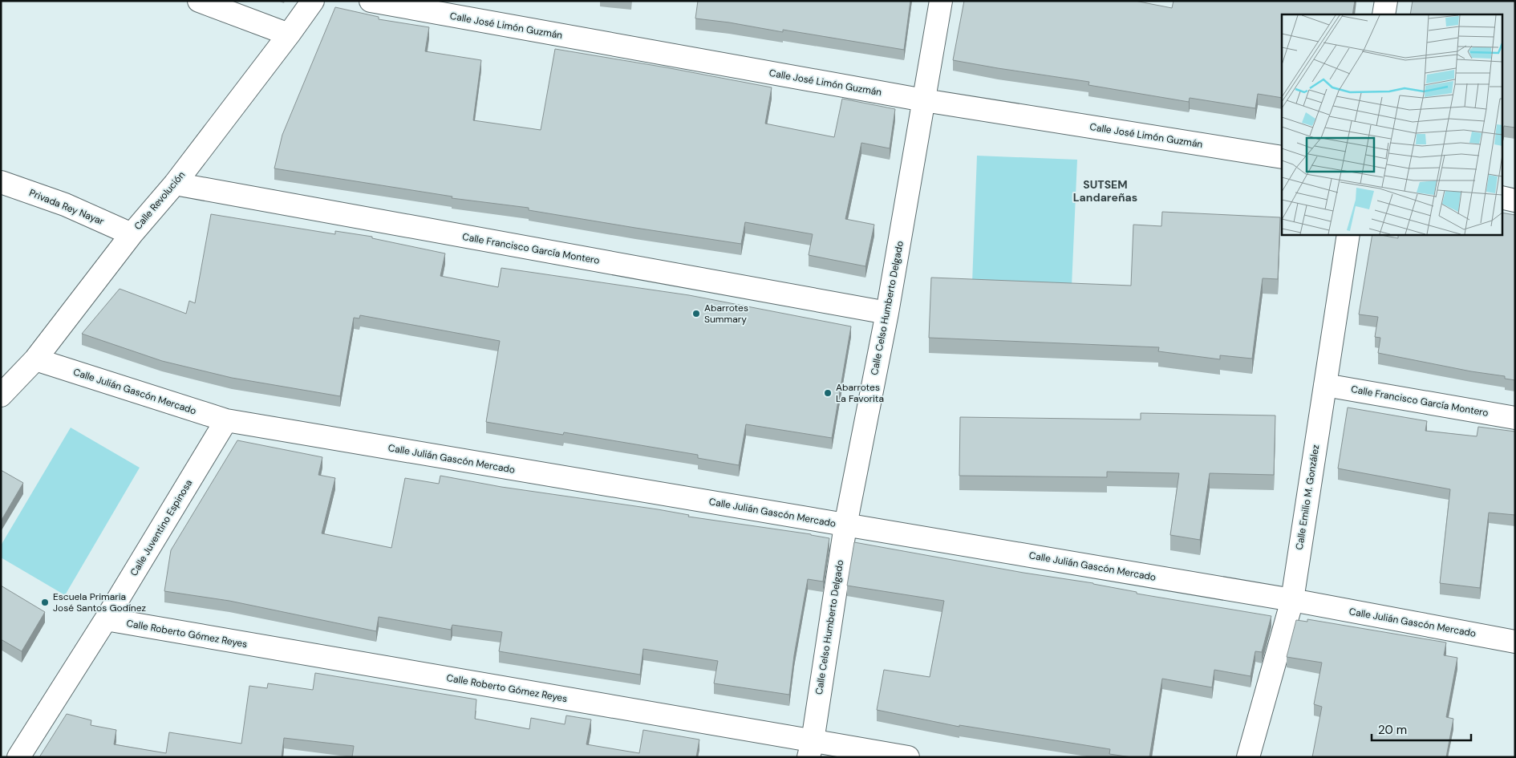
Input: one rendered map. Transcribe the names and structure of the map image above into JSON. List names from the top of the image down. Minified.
{"streets":{"street":["Calle José Limón Guzmán","Calle Revolución","Privada Rey Nayar","Calle Francisco García Montero","Calle Celso Humberto Delgado","Calle Julián Gascón Mercado","Calle Emilio M. González","Calle Juventino Espinosa","Calle Roberto Gómez Reyes"]},"crossings":[["Calle José Limón Guzmán","Calle Celso Humberto Delgado"],["Calle Revolución","Privada Rey Nayar"],["Calle Revolución","Calle Francisco García Montero"],["Calle Revolución","Calle Julián Gascón Mercado"],["Calle Francisco García Montero","Calle Celso Humberto Delgado"],["Calle Francisco García Montero","Calle Emilio M. González"],["Calle Celso Humberto Delgado","Calle Julián Gascón Mercado"],["Calle Celso Humberto Delgado","Calle Roberto Gómez Reyes"],["Calle Julián Gascón Mercado","Calle Emilio M. González"],["Calle Julián Gascón Mercado","Calle Juventino Espinosa"],["Calle Juventino Espinosa","Calle Roberto Gómez Reyes"]],"districts":["SUTSEM Landareñas"],"places":["Abarrotes Summary","Abarrotes La Favorita","Escuela Primaria José Santos Godínez"],"scale_bar":"20 m"}
